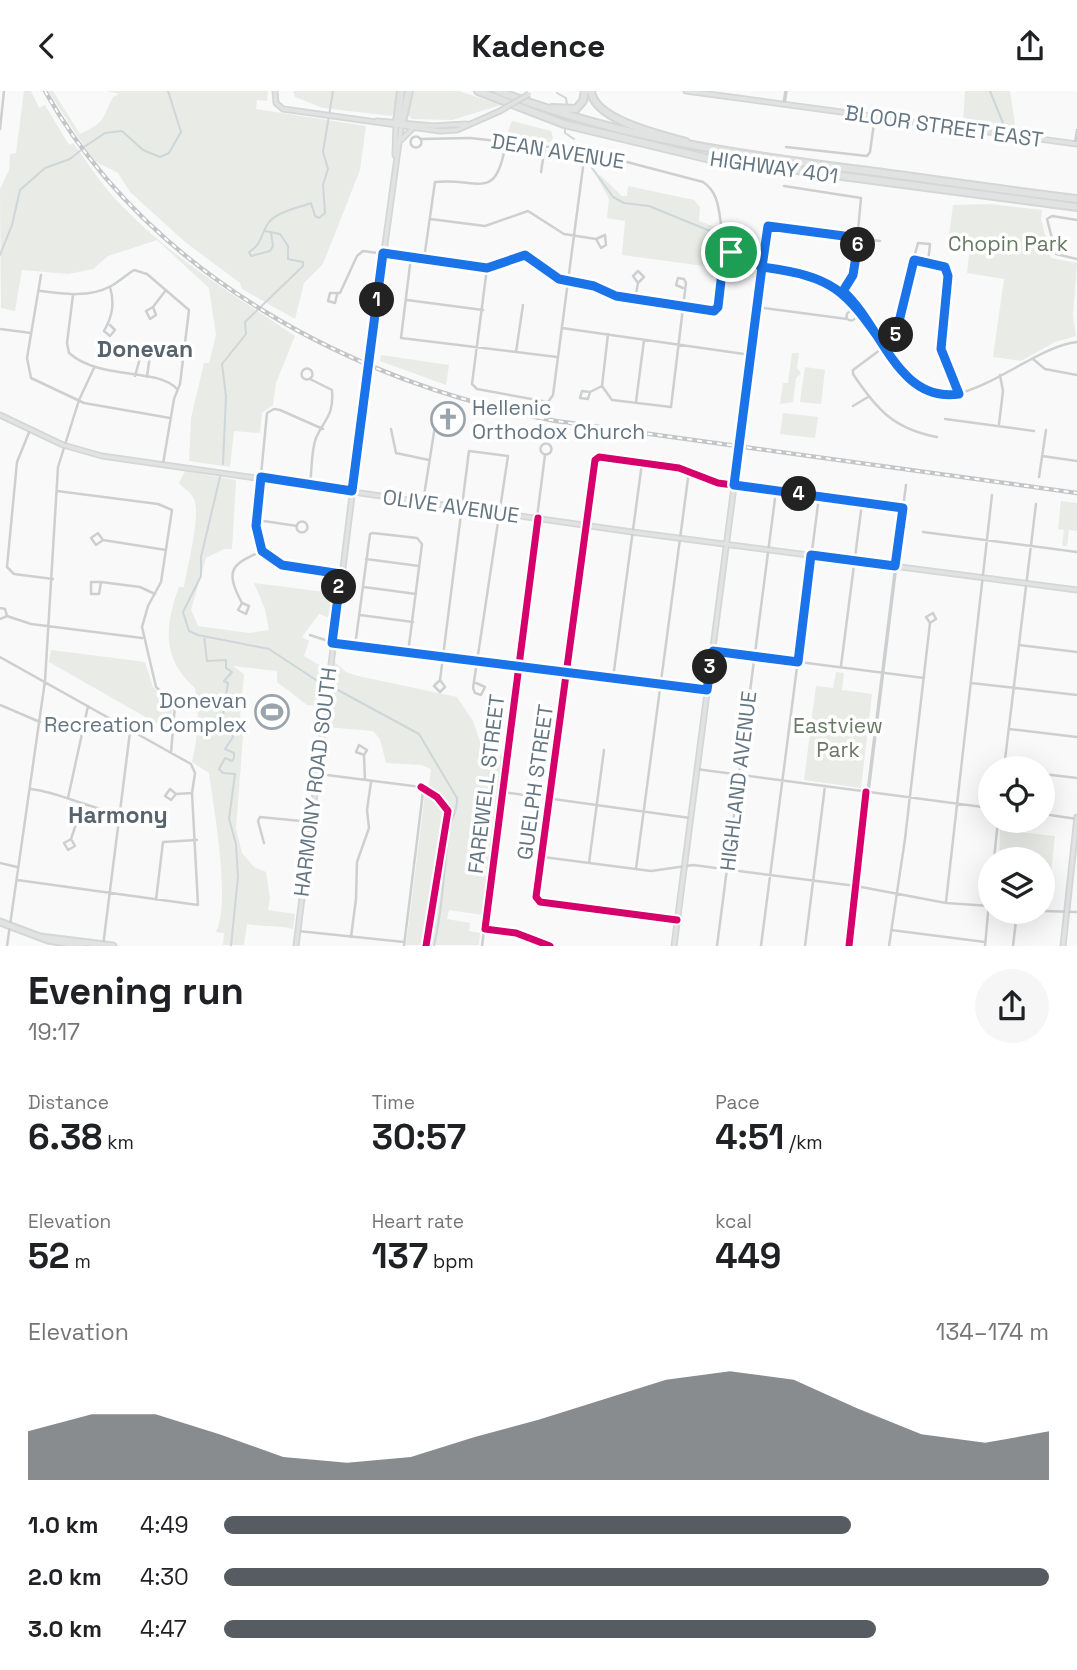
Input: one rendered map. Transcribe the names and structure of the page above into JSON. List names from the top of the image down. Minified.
{"streets":{"highway":["HIGHWAY 401"],"main road":["BLOOR STREET EAST","OLIVE AVENUE","HARMONY ROAD SOUTH"],"street":["DEAN AVENUE","HIGHLAND AVENUE","GUELPH STREET","FAREWELL STREET"]},"crossings":[["OLIVE AVENUE","HIGHLAND AVENUE"],["OLIVE AVENUE","HARMONY ROAD SOUTH"],["OLIVE AVENUE","GUELPH STREET"],["OLIVE AVENUE","FAREWELL STREET"]],"districts":["Donevan","Harmony"],"parks":["Chopin Park","Eastview Park"],"places":{"church":["Hellenic Orthodox Church"],"sports":["Donevan Recreation Complex"]},"page":{"header":"Kadence","pins":["6","1","5","4","2","3"],"heading":["Evening run","19:17"],"stats":[["Distance","6.38 km"],["Time","30:57"],["Pace","4:51 /km"],["Elevation","52 m"],["Heart rate","137 bpm"],["kcal","449"]],"chart":["Elevation","134–174 m"],"list":[{"name":"1.0 km","note":"4:49"},{"name":"2.0 km","note":"4:30"},{"name":"3.0 km","note":"4:47"}]}}
